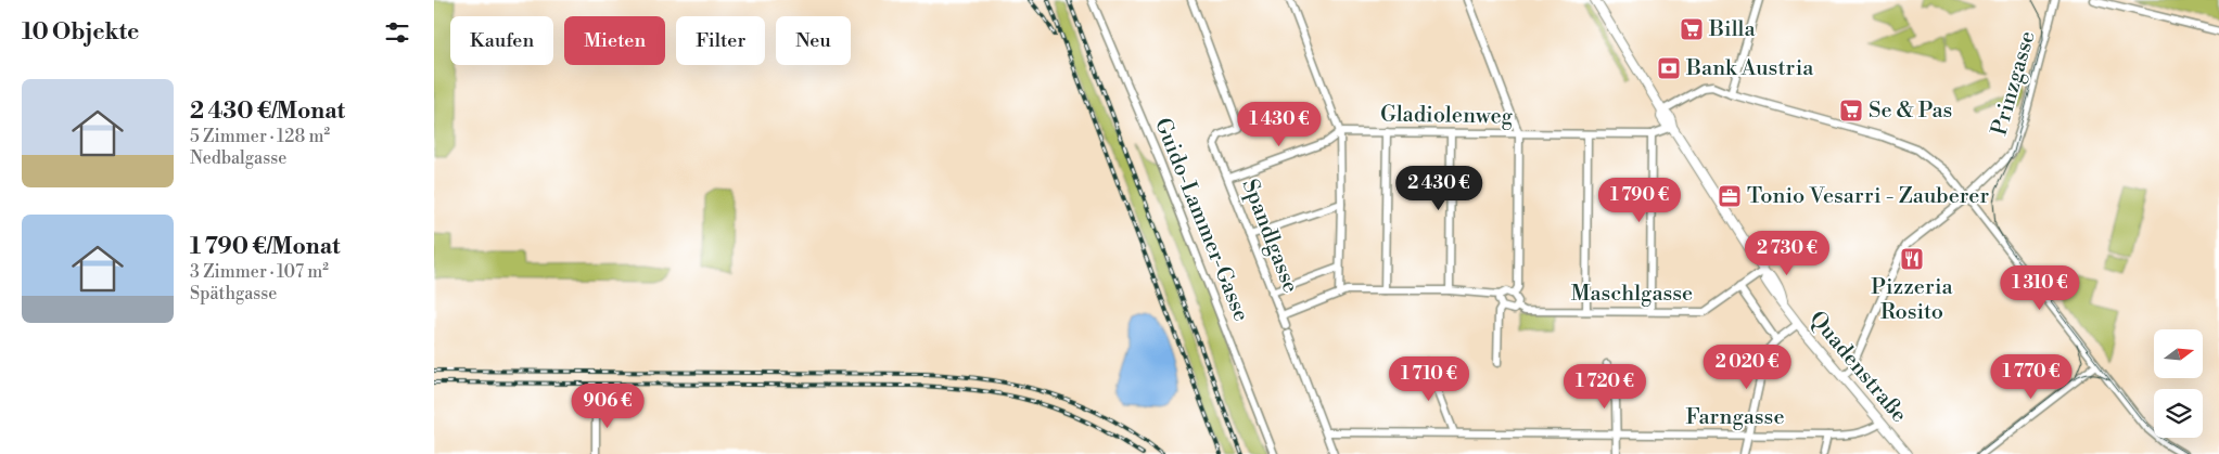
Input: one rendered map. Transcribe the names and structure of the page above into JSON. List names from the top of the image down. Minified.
{"streets":{"street":["Prinzgasse","Gladiolenweg","Guido-Lammer-Gasse","Spandlgasse","Maschlgasse","Quadenstraße","Farngasse"]},"crossings":[["Gladiolenweg","Spandlgasse"],["Gladiolenweg","Quadenstraße"],["Maschlgasse","Quadenstraße"],["Quadenstraße","Farngasse"]],"places":{"supermarket":["Billa","Se & Pas"],"bank":["Bank Austria"],"office":["Tonio Vesarri - Zauberer"],"restaurant":["Pizzeria Rosito"]},"north":"right","page":{"heading":"10 Objekte","chip":["Kaufen","Mieten","Filter","Neu"],"list":[{"name":"2 430 €/Monat","note":"5 Zimmer · 128 m² · Nedbalgasse"},{"name":"1 790 €/Monat","note":"3 Zimmer · 107 m² · Späthgasse"}],"price":["1 430 €","2 430 €","1 790 €","2 730 €","1 310 €","2 020 €","1 770 €","1 710 €","1 720 €","906 €"]}}
